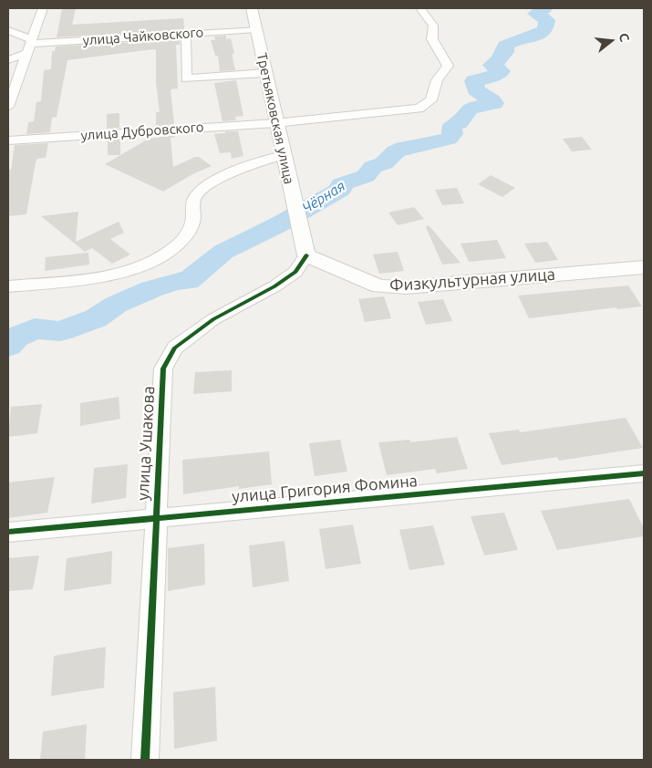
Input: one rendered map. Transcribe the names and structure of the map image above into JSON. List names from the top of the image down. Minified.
{"streets":{"street":["улица Чайковского","Третьяковская улица","улица Дубровского","Физкультурная улица","улица Ушакова","улица Григория Фомина"]},"crossings":[["улица Чайковского","Третьяковская улица"],["Третьяковская улица","улица Дубровского"],["Третьяковская улица","Физкультурная улица"],["Третьяковская улица","улица Ушакова"],["Физкультурная улица","улица Ушакова"],["улица Ушакова","улица Григория Фомина"]],"water":["Чёрная"],"north":"right"}
